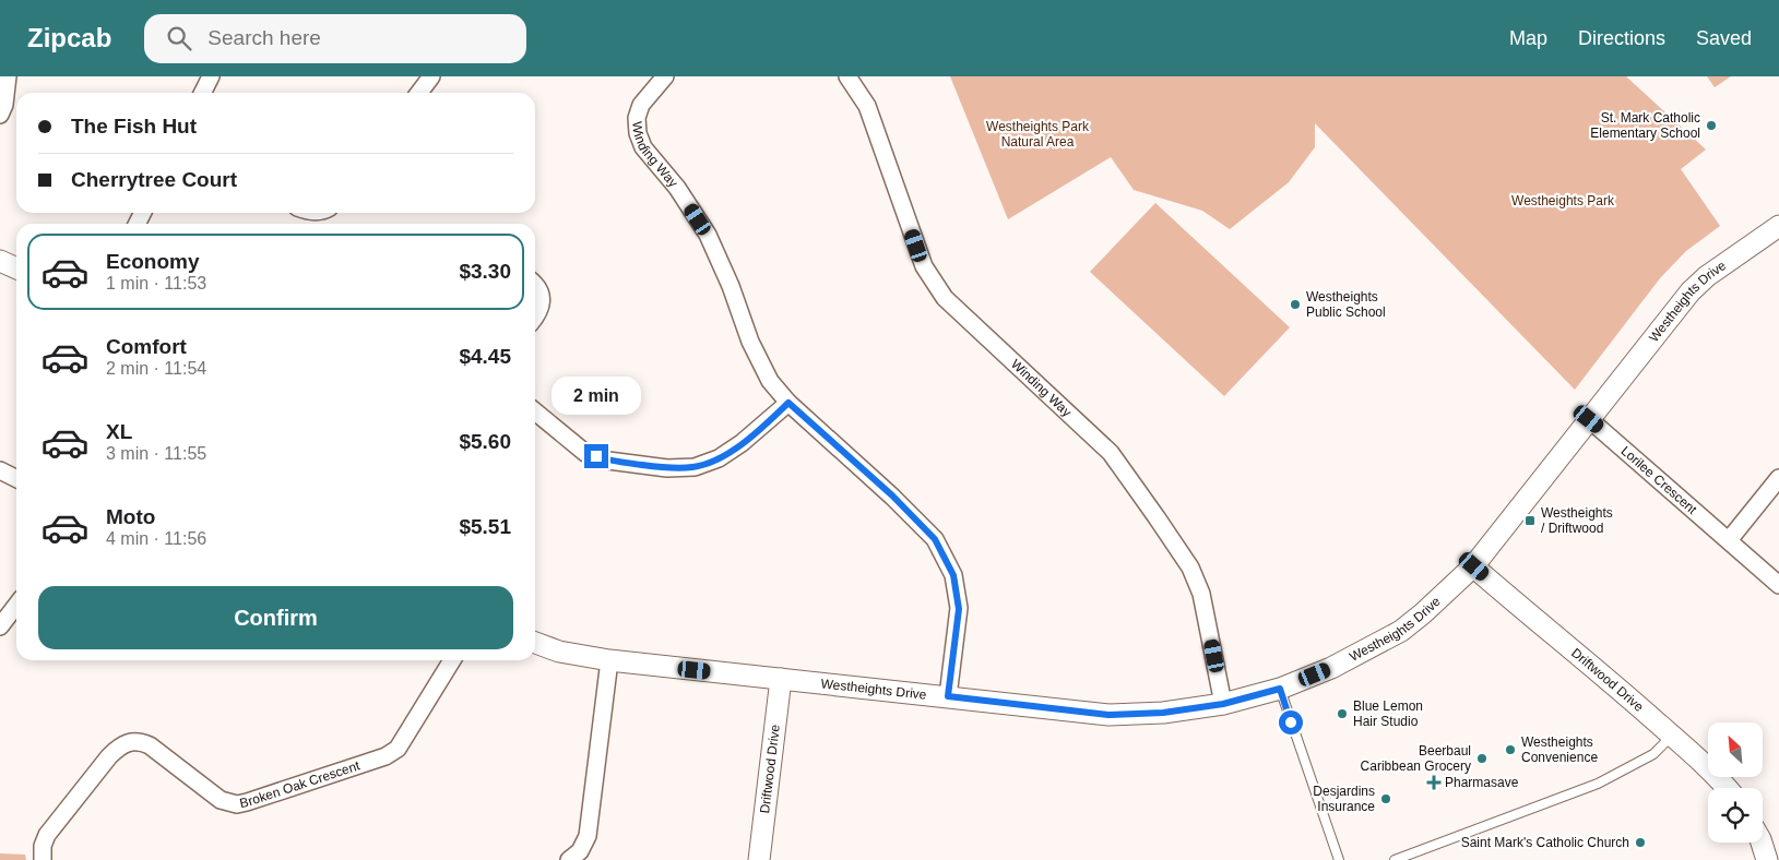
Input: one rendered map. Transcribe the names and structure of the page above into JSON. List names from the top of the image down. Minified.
{"streets":{"street":["Winding Way","Westheights Drive","Lorilee Crescent","Driftwood Drive","Broken Oak Crescent"]},"crossings":[["Winding Way","Westheights Drive"],["Westheights Drive","Lorilee Crescent"],["Westheights Drive","Driftwood Drive"]],"parks":["Westheights Park Natural Area","Westheights Park"],"places":{"other":["St. Mark Catholic Elementary School","Westheights Public School","Blue Lemon Hair Studio","Westheights Convenience","Beerbaul Caribbean Grocery","Desjardins Insurance","Saint Mark's Catholic Church"],"transit":["Westheights / Driftwood"],"health":["Pharmasave"]},"north":"top left","page":{"header":"Zipcab","search":"Search here","nav":["Map","Directions","Saved"],"banner":["The Fish Hut","Cherrytree Court"],"list":[{"name":"Economy","note":"1 min · 11:53","value":"$3.30"},{"name":"Comfort","note":"2 min · 11:54","value":"$4.45"},{"name":"XL","note":"3 min · 11:55","value":"$5.60"},{"name":"Moto","note":"4 min · 11:56","value":"$5.51"}],"bubble":"2 min","buttons":"Confirm"}}
